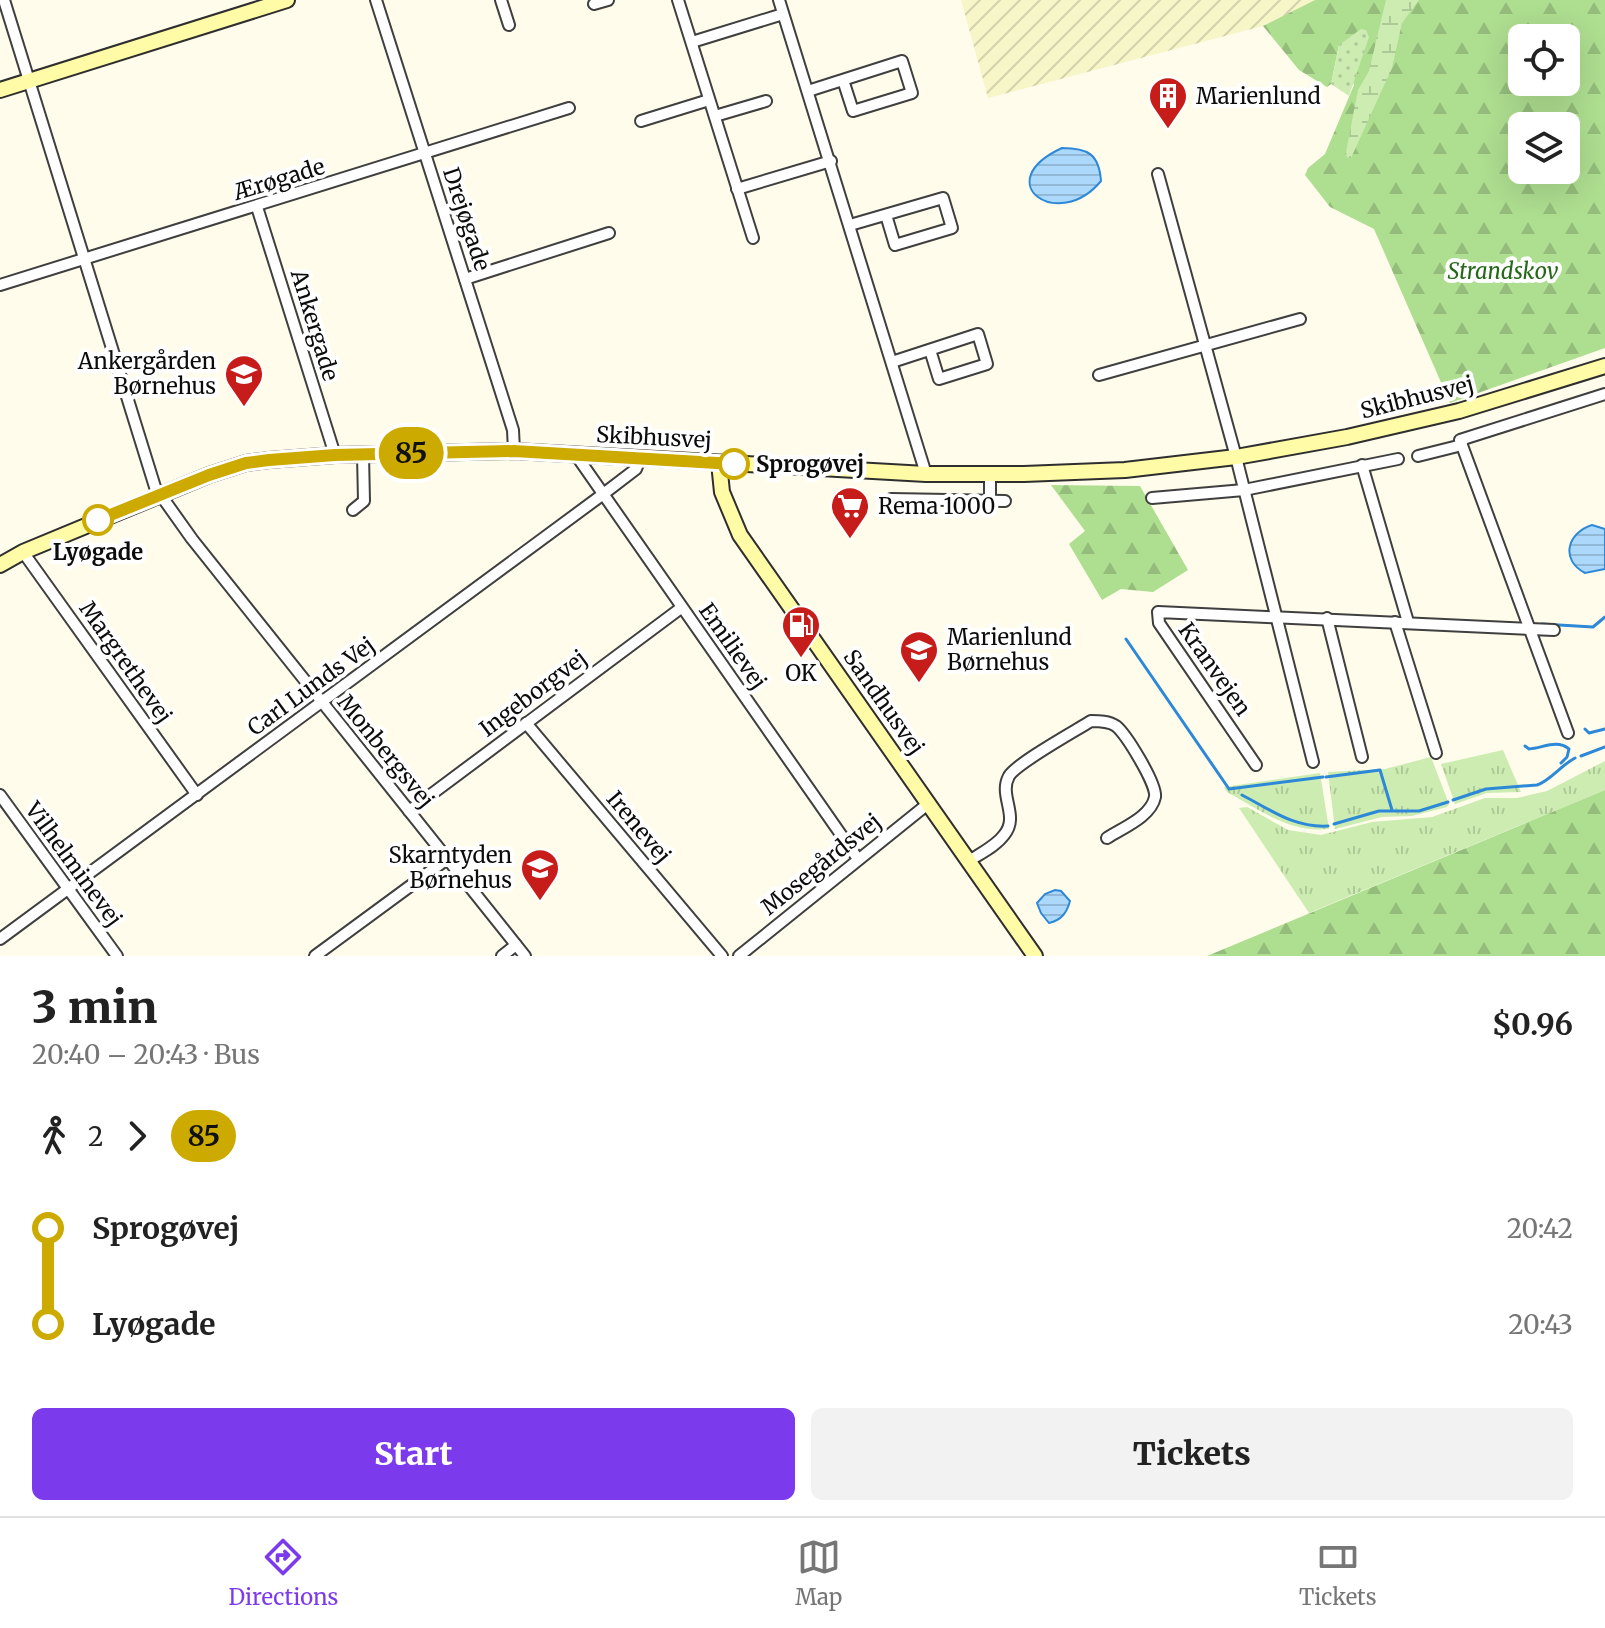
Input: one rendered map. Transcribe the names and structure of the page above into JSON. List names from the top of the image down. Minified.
{"streets":{"street":["Ærøgade","Drejøgade","Ankergade","Skibhusvej","Emilievej","Margrethevej","Kranvejen","Carl Lunds Vej","Ingeborgvej","Sandhusvej","Monbergsvej","Irenevej","Vilhelminevej","Mosegårdsvej"]},"crossings":[["Ærøgade","Drejøgade"],["Ærøgade","Ankergade"],["Drejøgade","Skibhusvej"],["Ankergade","Skibhusvej"],["Skibhusvej","Emilievej"],["Skibhusvej","Margrethevej"],["Skibhusvej","Carl Lunds Vej"],["Skibhusvej","Sandhusvej"],["Skibhusvej","Monbergsvej"],["Emilievej","Carl Lunds Vej"],["Emilievej","Ingeborgvej"],["Emilievej","Mosegårdsvej"],["Margrethevej","Carl Lunds Vej"],["Carl Lunds Vej","Monbergsvej"],["Carl Lunds Vej","Vilhelminevej"],["Ingeborgvej","Monbergsvej"],["Ingeborgvej","Irenevej"],["Sandhusvej","Mosegårdsvej"]],"parks":["Strandskov"],"places":{"building":["Marienlund"],"school or university":["Ankergården Børnehus","Marienlund Børnehus","Skarntyden Børnehus"],"other":["Sprogøvej","Lyøgade"],"supermarket":["Rema 1000"],"fuel station":["OK"]},"lines":["bus line 85"],"page":{"on_map":"85","heading":["3 min","20:40 – 20:43 · Bus","$0.96"],"legs":["2","85"],"list":[{"name":"Sprogøvej","value":"20:42"},{"name":"Lyøgade","value":"20:43"}],"buttons":["Start","Tickets"],"tabs":["Directions","Map","Tickets"]}}
